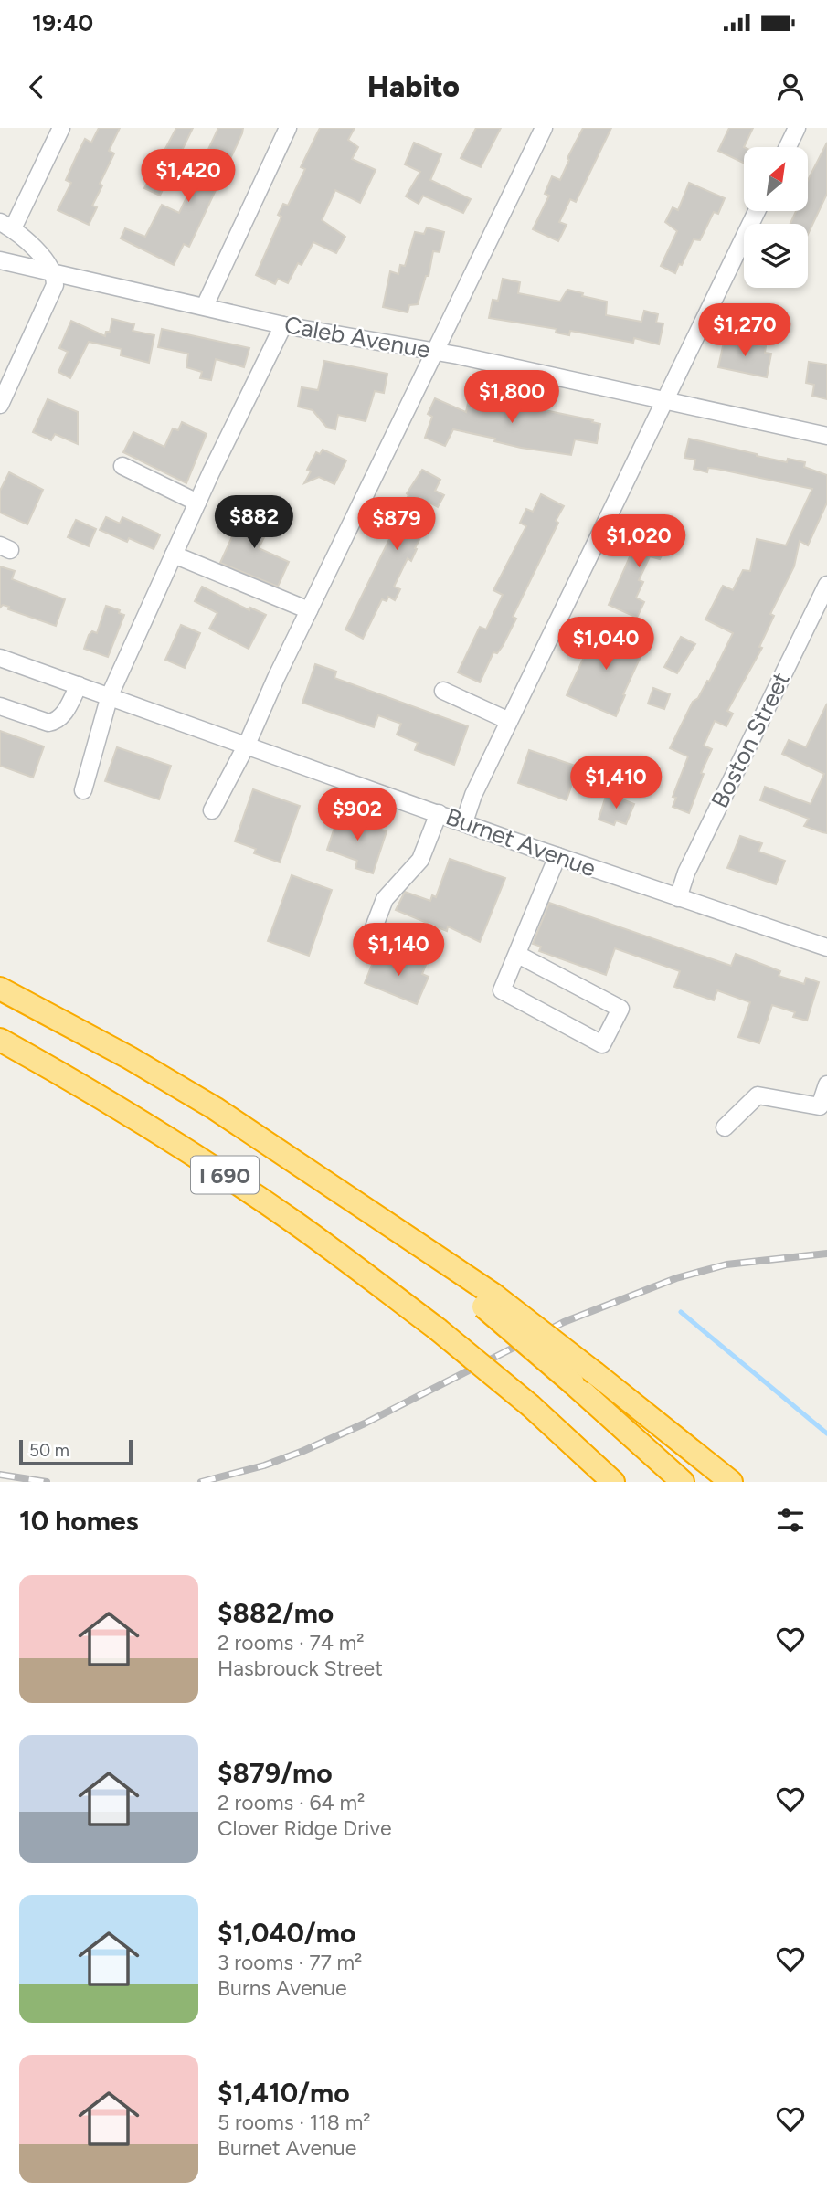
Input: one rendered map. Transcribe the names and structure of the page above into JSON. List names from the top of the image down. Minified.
{"streets":{"highway":["I 690"],"street":["Caleb Avenue","Boston Street","Burnet Avenue"]},"crossings":[["Boston Street","Burnet Avenue"]],"scale_bar":"50 m","north":"top right","page":{"status":"19:40","header":"Habito","price":["$1,420","$1,270","$1,800","$882","$879","$1,020","$1,040","$1,410","$902","$1,140"],"scale":"50 m","heading":"10 homes","list":[{"name":"$882/mo","note":"2 rooms · 74 m² · Hasbrouck Street"},{"name":"$879/mo","note":"2 rooms · 64 m² · Clover Ridge Drive"},{"name":"$1,040/mo","note":"3 rooms · 77 m² · Burns Avenue"},{"name":"$1,410/mo","note":"5 rooms · 118 m² · Burnet Avenue"}]}}
